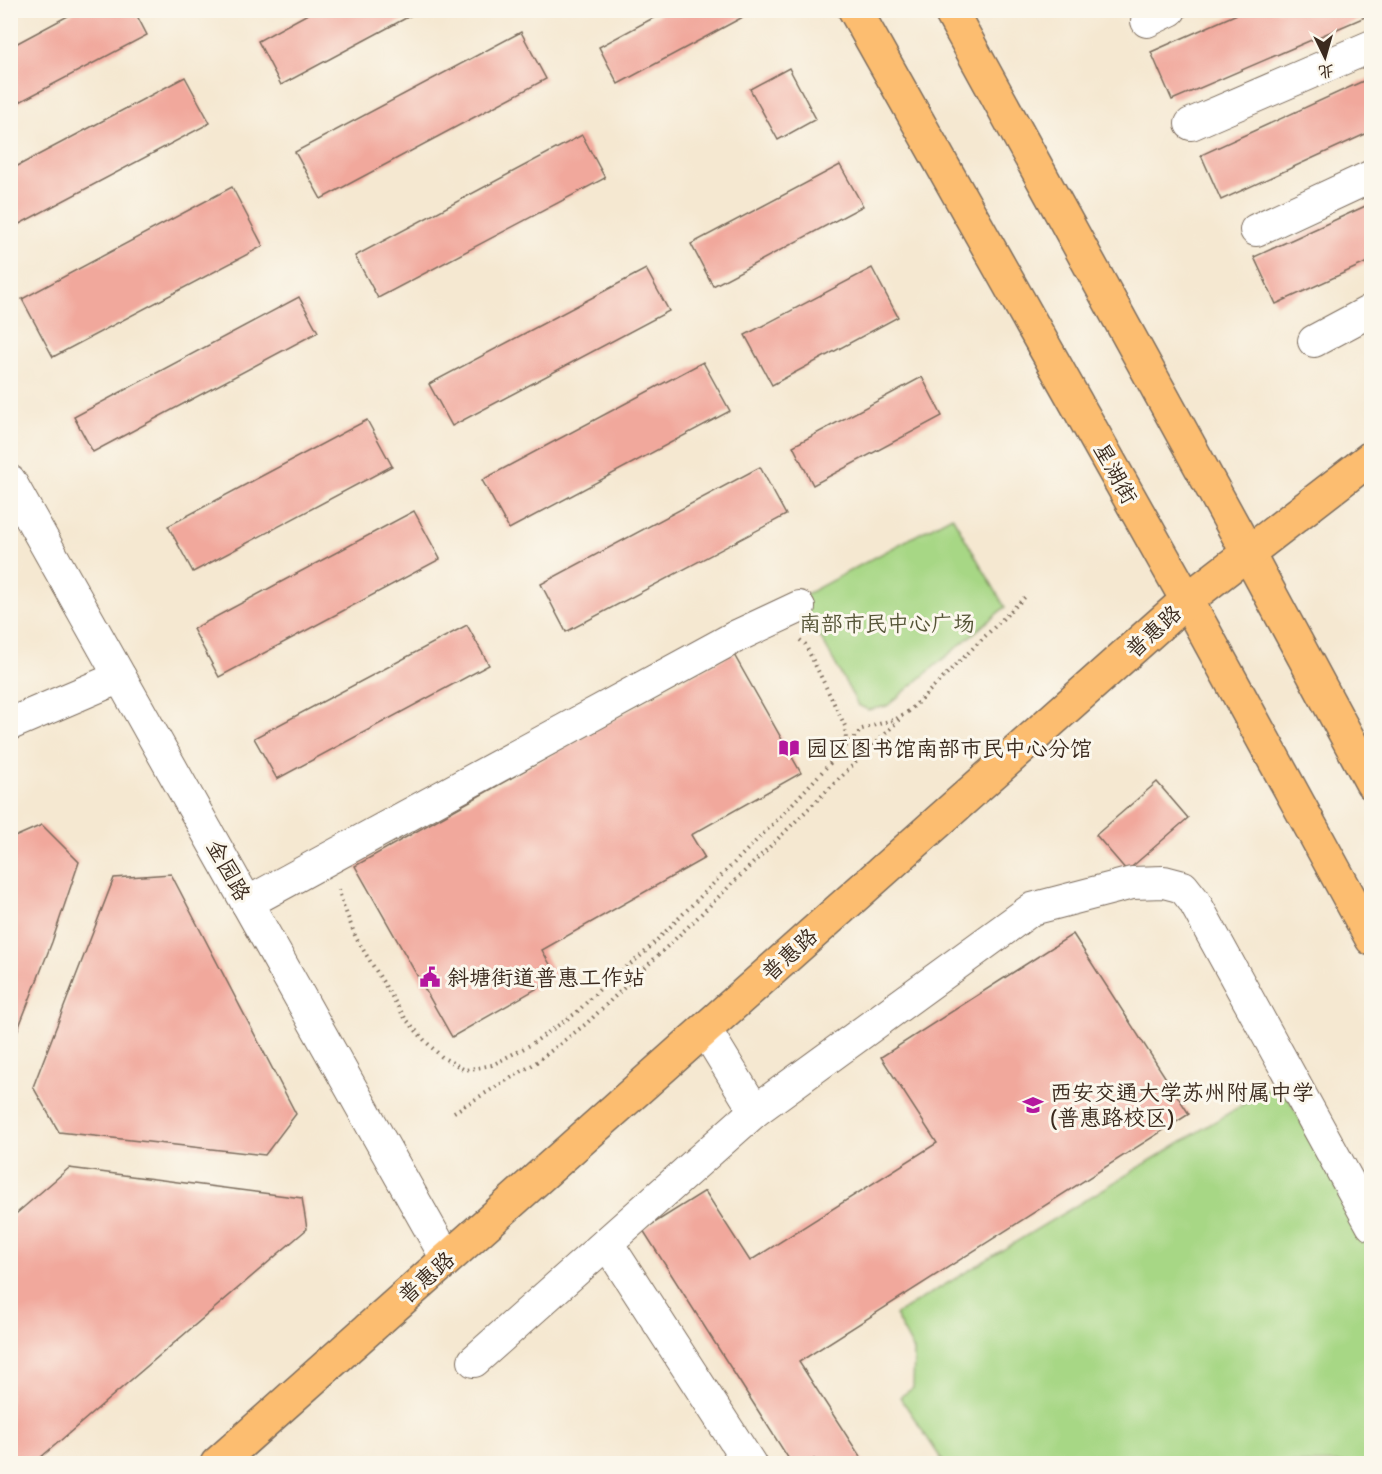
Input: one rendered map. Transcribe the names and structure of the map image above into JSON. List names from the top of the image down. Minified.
{"streets":{"main road":["星湖街","普惠路"],"street":["金园路"]},"crossings":[["星湖街","普惠路"],["普惠路","金园路"]],"parks":["南部市民中心广场"],"places":{"library":["园区图书馆南部市民中心分馆"],"public building":["斜塘街道普惠工作站"],"school or university":["西安交通大学苏州附属中学 (普惠路校区)"]},"north":"bottom"}
